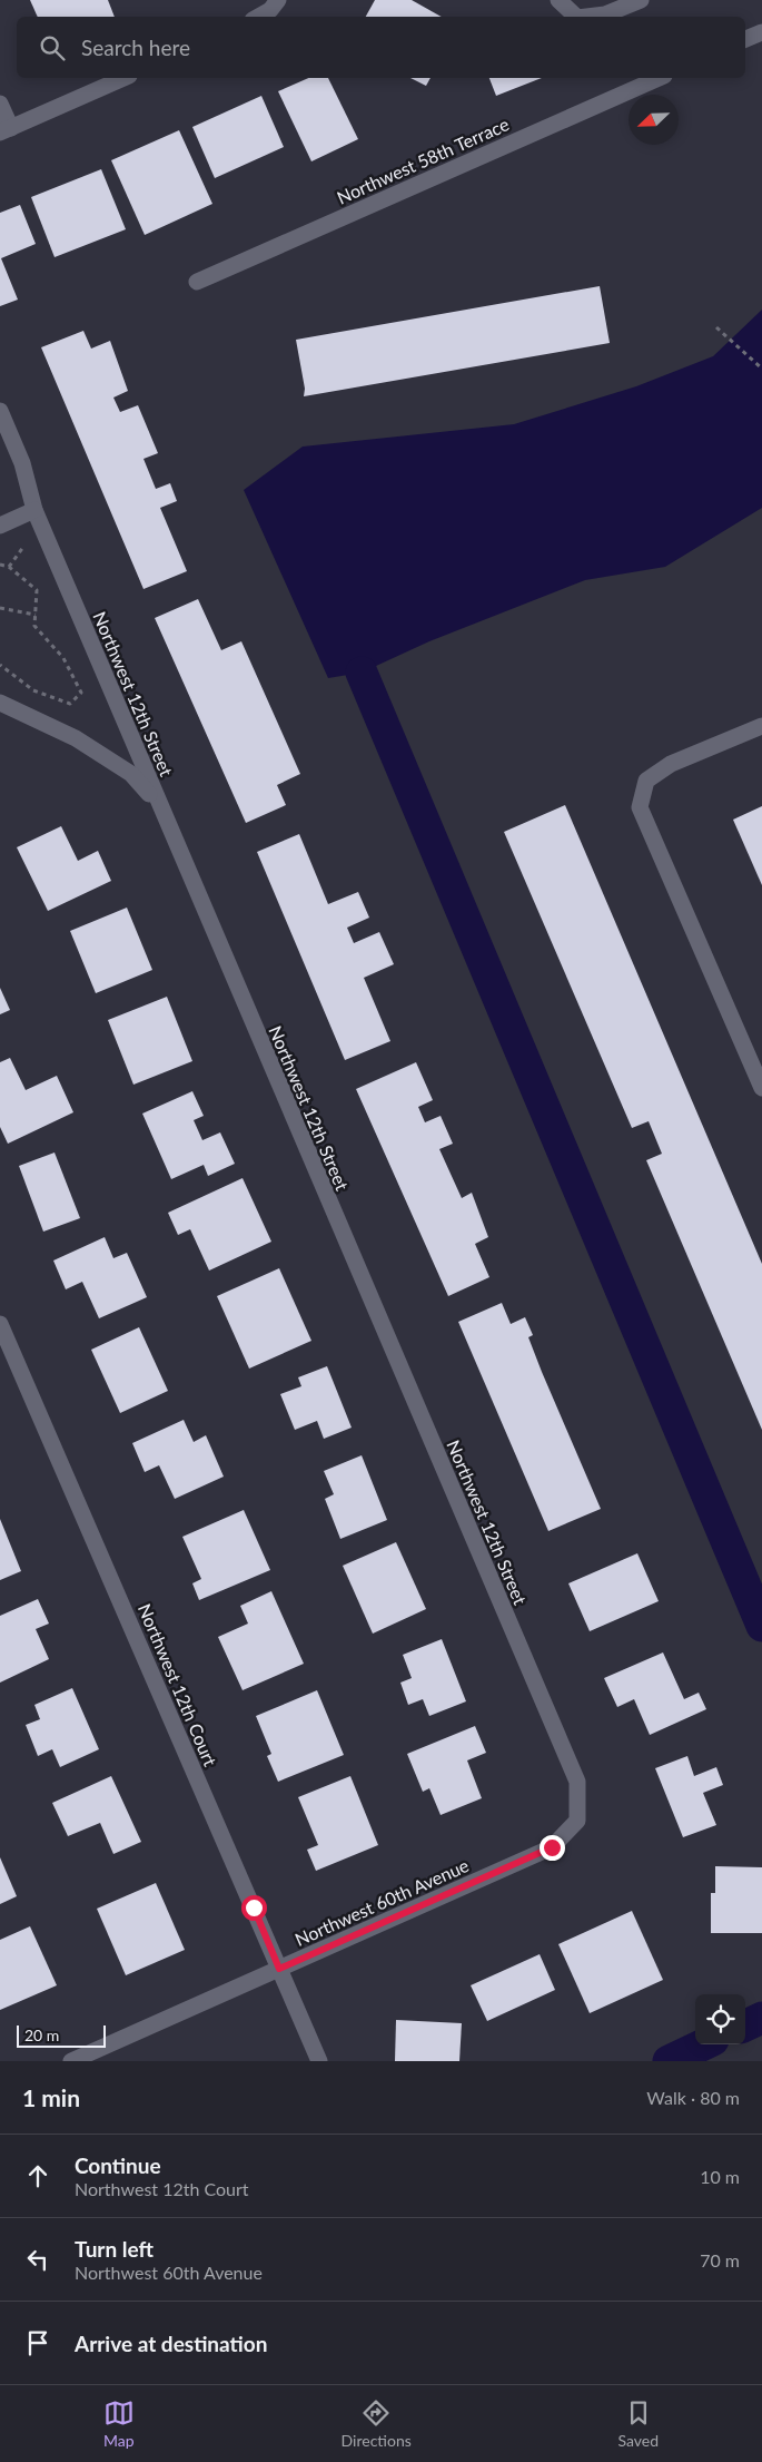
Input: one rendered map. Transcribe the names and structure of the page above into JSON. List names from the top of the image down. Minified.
{"streets":{"street":["Northwest 58th Terrace","Northwest 12th Street","Northwest 12th Court","Northwest 60th Avenue"]},"crossings":[["Northwest 12th Street","Northwest 60th Avenue"],["Northwest 12th Court","Northwest 60th Avenue"]],"scale_bar":"20 m","north":"bottom left","page":{"search":"Search here","scale":"20 m","heading":["1 min","Walk · 80 m"],"list":[["Continue","Northwest 12th Court","10 m"],["Turn left","Northwest 60th Avenue","70 m"],"Arrive at destination"],"nav":["Map","Directions","Saved"]}}
